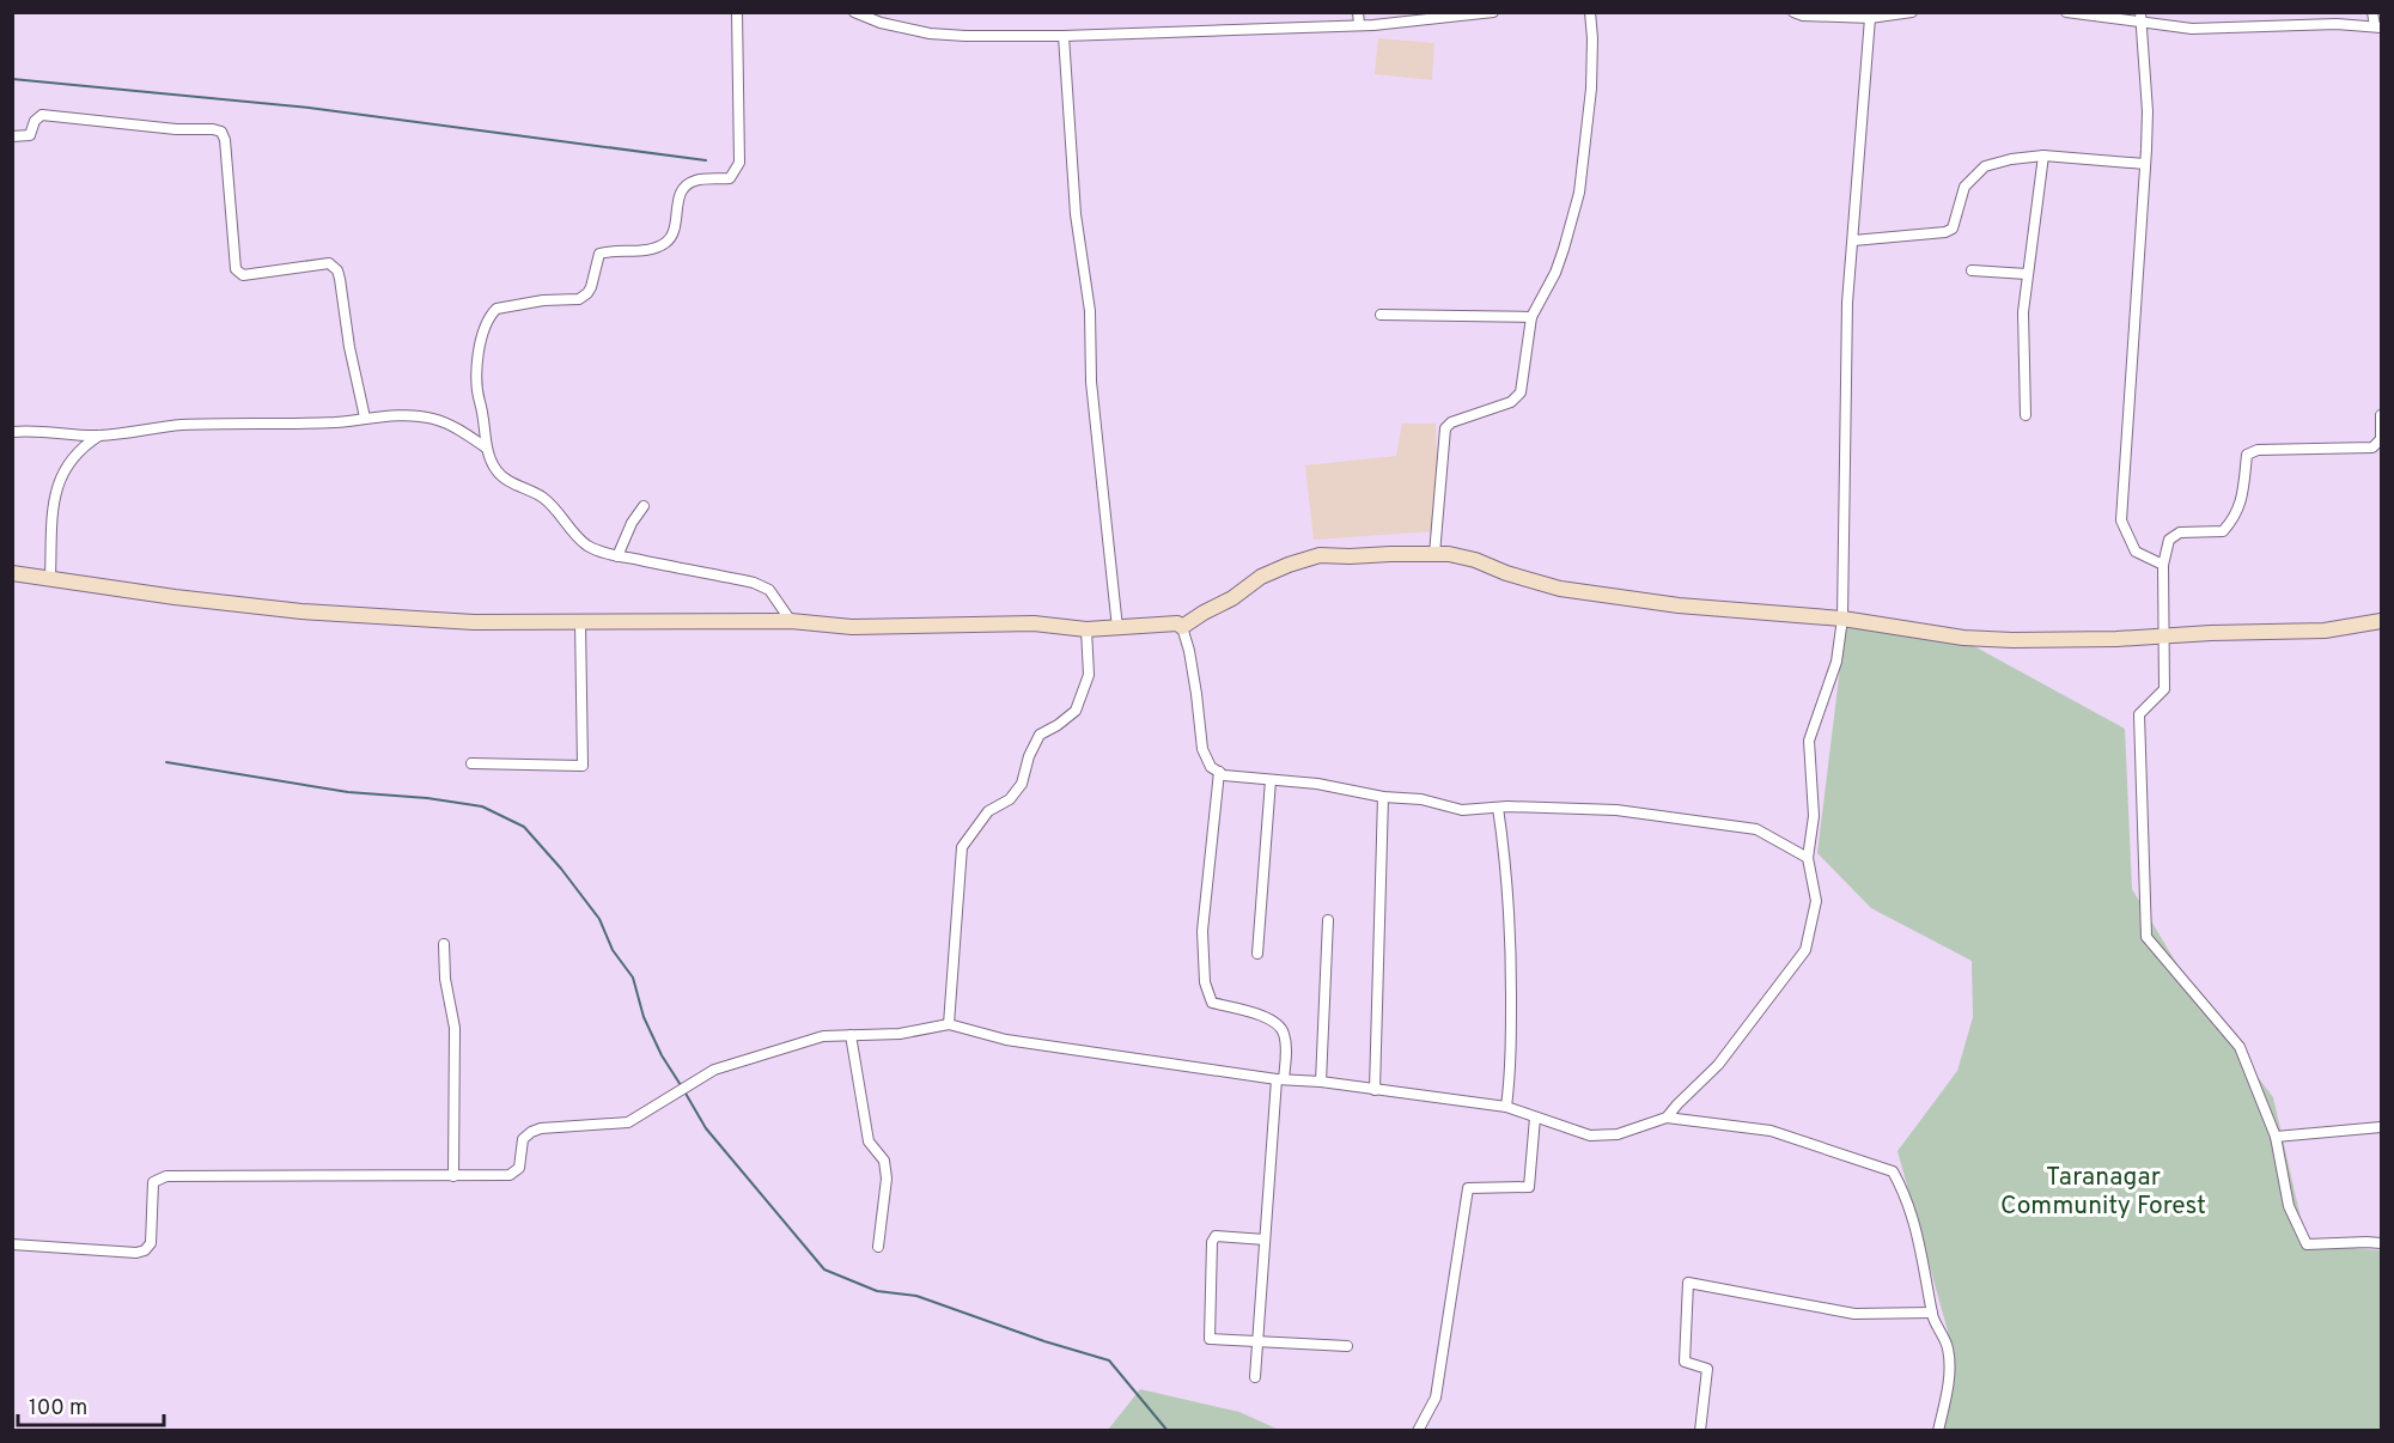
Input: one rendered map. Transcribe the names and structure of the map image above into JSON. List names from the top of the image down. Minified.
{"parks":["Taranagar Community Forest"],"scale_bar":"100 m"}
